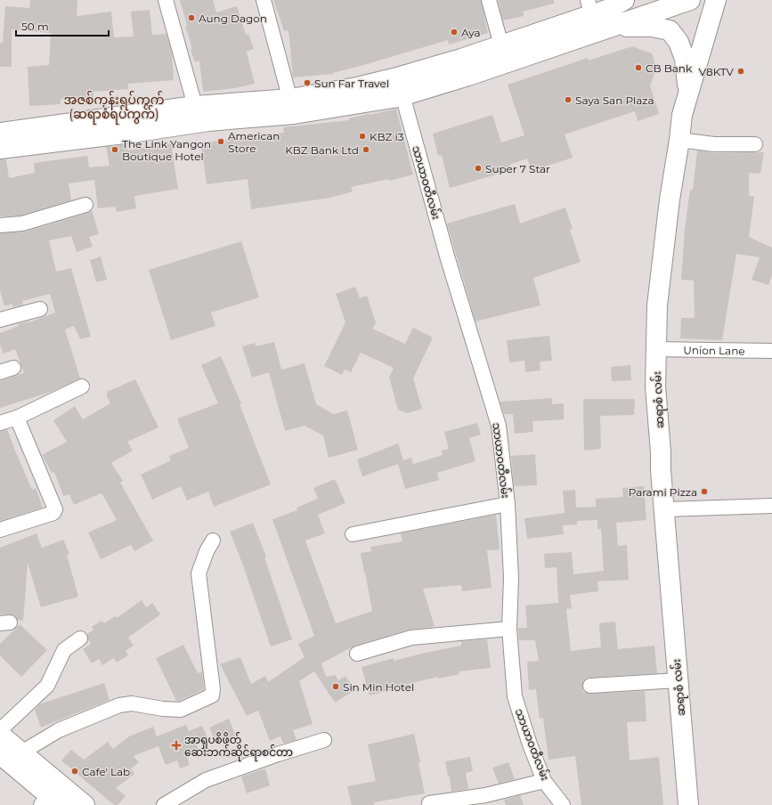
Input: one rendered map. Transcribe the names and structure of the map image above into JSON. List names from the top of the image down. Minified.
{"streets":{"main road":["ဆရာစံ လမ်း"],"street":["သာယာဝတီလမ်း","Union Lane"]},"crossings":[["Union Lane","ဆရာစံ လမ်း"]],"districts":["အဇစ်ကုန်းရပ်ကွက် (ဆရာစံရပ်ကွက်)"],"places":{"other":["Aung Dagon","Aya","CB Bank","V8KTV","Sun Far Travel","Saya San Plaza","KBZ i3","American Store","The Link Yangon Boutique Hotel","KBZ Bank Ltd","Super 7 Star","Parami Pizza","Sin Min Hotel","Cafe' Lab"],"health":["အာရှပစိဖိတ် ဆေးဘက်ဆိုင်ရာစင်တာ"]},"scale_bar":"50 m"}
